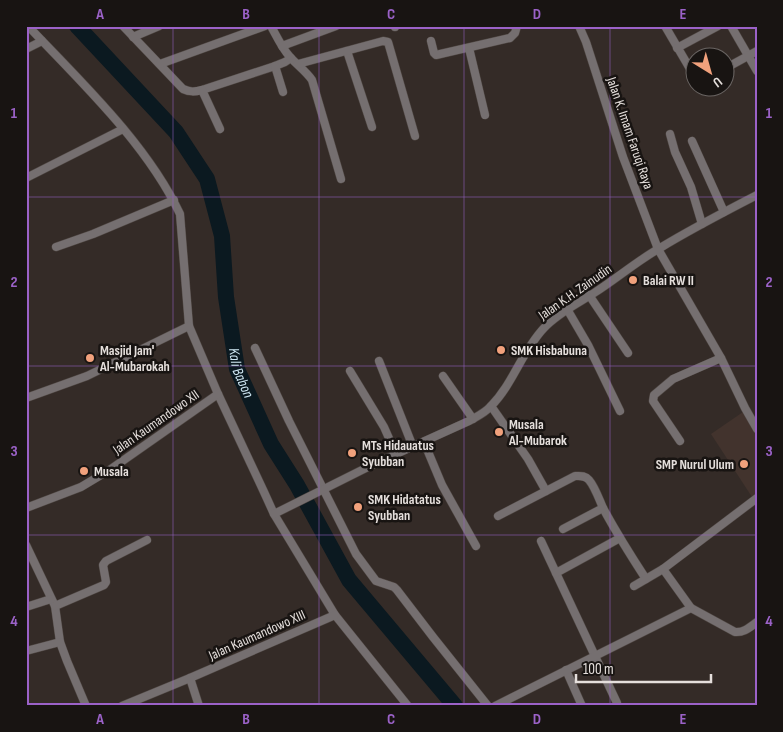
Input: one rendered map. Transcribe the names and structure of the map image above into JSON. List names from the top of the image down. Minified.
{"streets":{"street":["Jalan K. Imam Faruqi Raya","Jalan K.H. Zainudin","Jalan Kaumandowo XII","Jalan Kaumandowo XIII"]},"crossings":[["Jalan K. Imam Faruqi Raya","Jalan K.H. Zainudin"]],"water":["Kali Babon"],"places":["Balai RW II","SMK Hisbabuna","Masjid Jam' Al-Mubarokah","Musala Al-Mubarok","MTs Hidauatus Syubban","SMP Nurul Ulum","Musala","SMK Hidatatus Syubban"],"scale_bar":"100 m","north":"bottom right","grid":{"columns":["A","B","C","D","E"],"rows":["1","2","3","4"]}}
